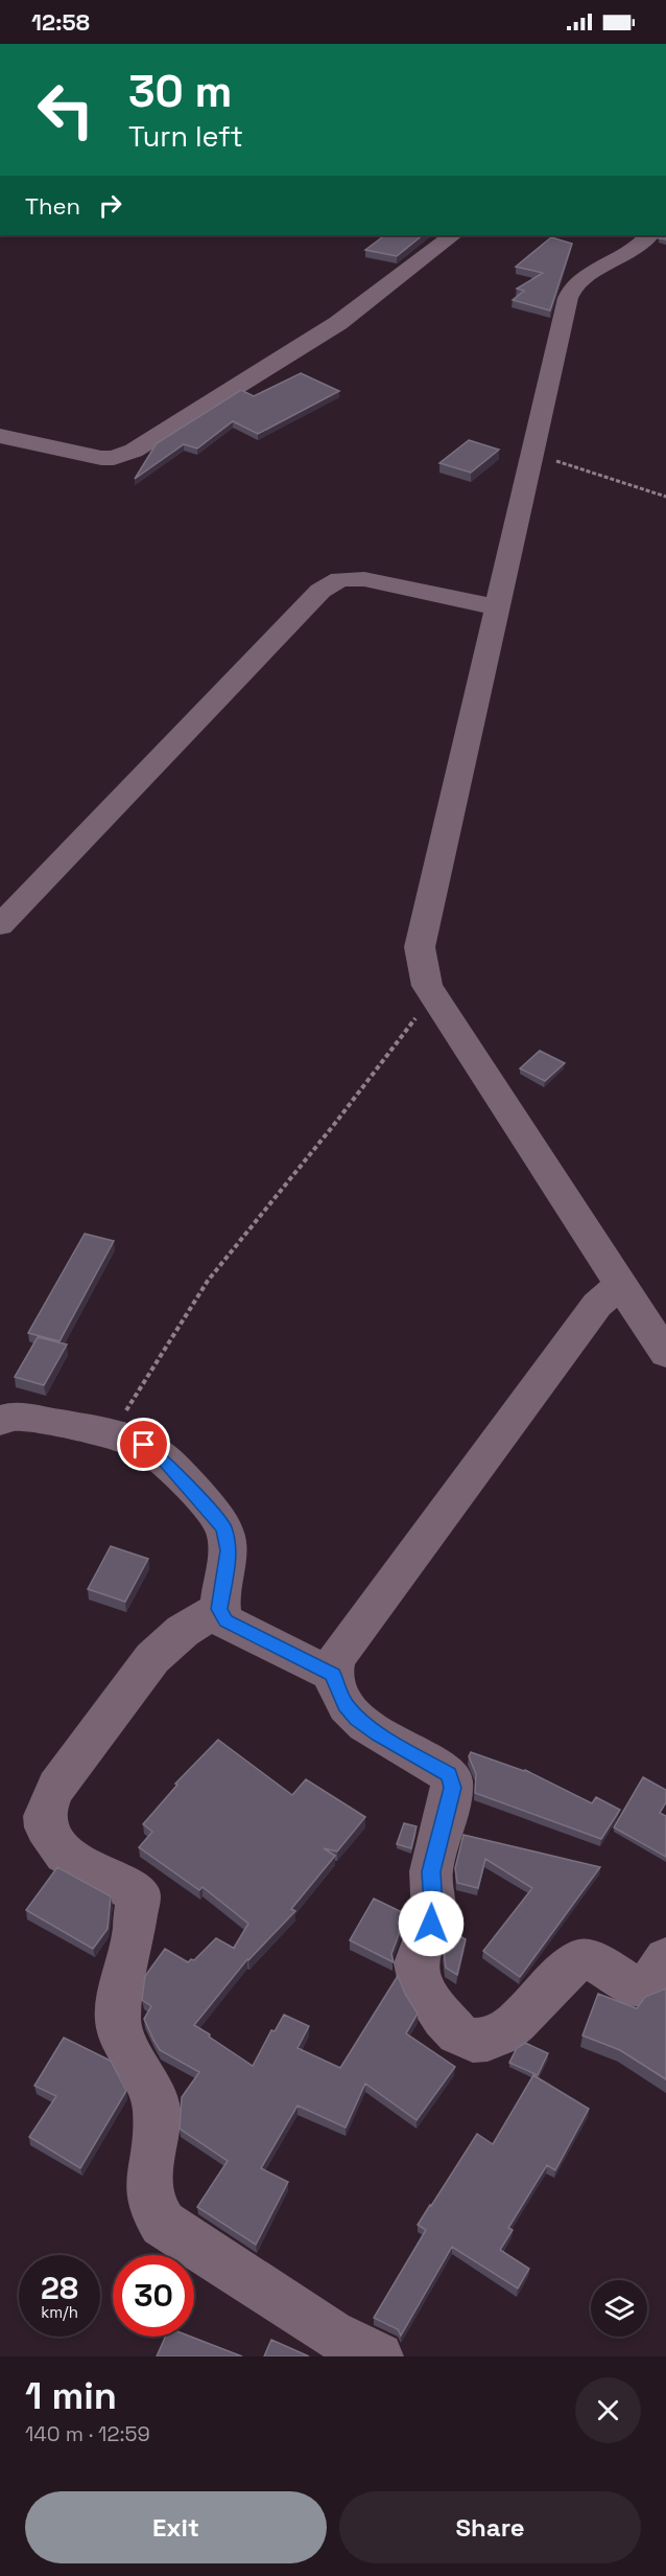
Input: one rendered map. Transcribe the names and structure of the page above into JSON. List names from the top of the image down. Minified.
{"page":{"status":"12:58","turn":["30 m","Turn left"],"then":"Then","speed":"28 km/h","limit":"30","heading":["1 min","140 m · 12:59"],"buttons":["Exit","Share"]}}
